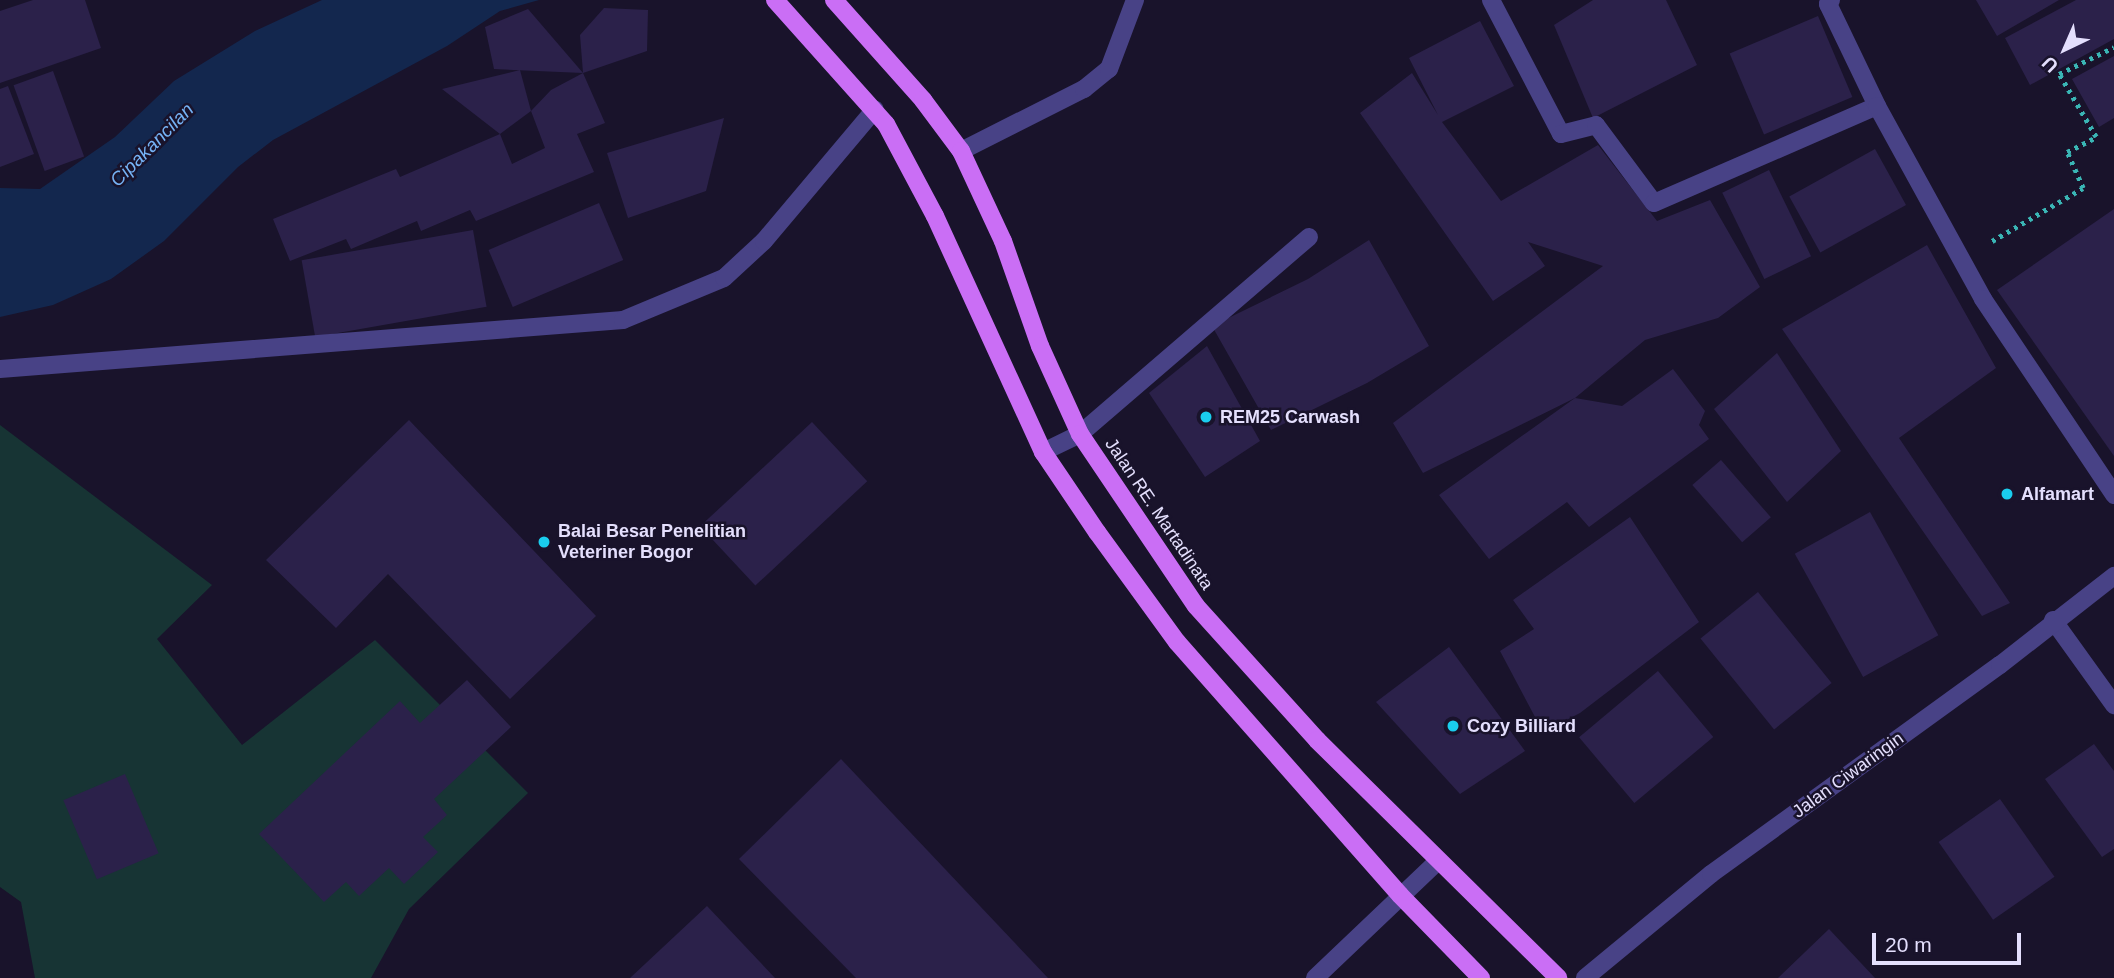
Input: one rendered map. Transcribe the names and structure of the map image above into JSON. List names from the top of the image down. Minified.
{"streets":{"main road":["Jalan RE. Martadinata"],"street":["Jalan Ciwaringin"]},"water":["Cipakancilan"],"places":["REM25 Carwash","Alfamart","Balai Besar Penelitian Veteriner Bogor","Cozy Billiard"],"scale_bar":"20 m","north":"bottom left"}
